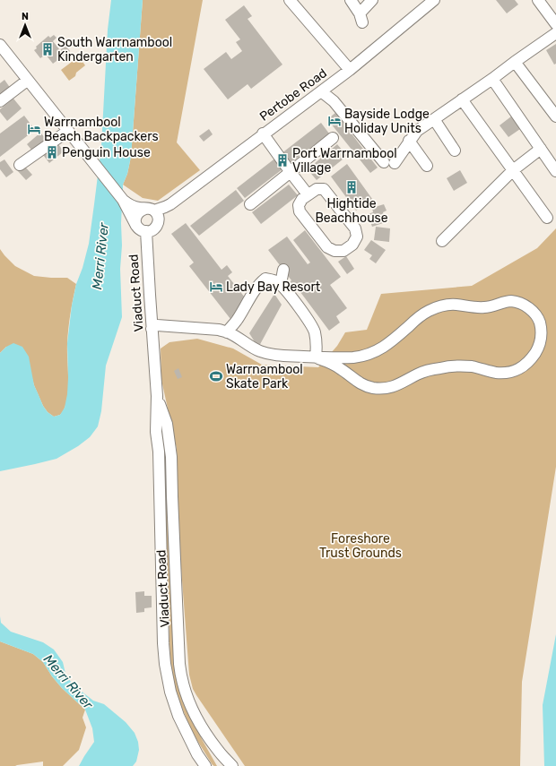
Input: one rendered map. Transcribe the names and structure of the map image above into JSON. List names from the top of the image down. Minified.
{"streets":{"street":["Pertobe Road","Viaduct Road"]},"crossings":[["Pertobe Road","Viaduct Road"]],"water":["Merri River"],"parks":["Foreshore Trust Grounds"],"places":{"building":["South Warrnambool Kindergarten","Penguin House","Port Warrnambool Village","Hightide Beachhouse"],"hotel":["Bayside Lodge Holiday Units","Warrnambool Beach Backpackers","Lady Bay Resort"],"sports":["Warrnambool Skate Park"]},"north":"top"}
